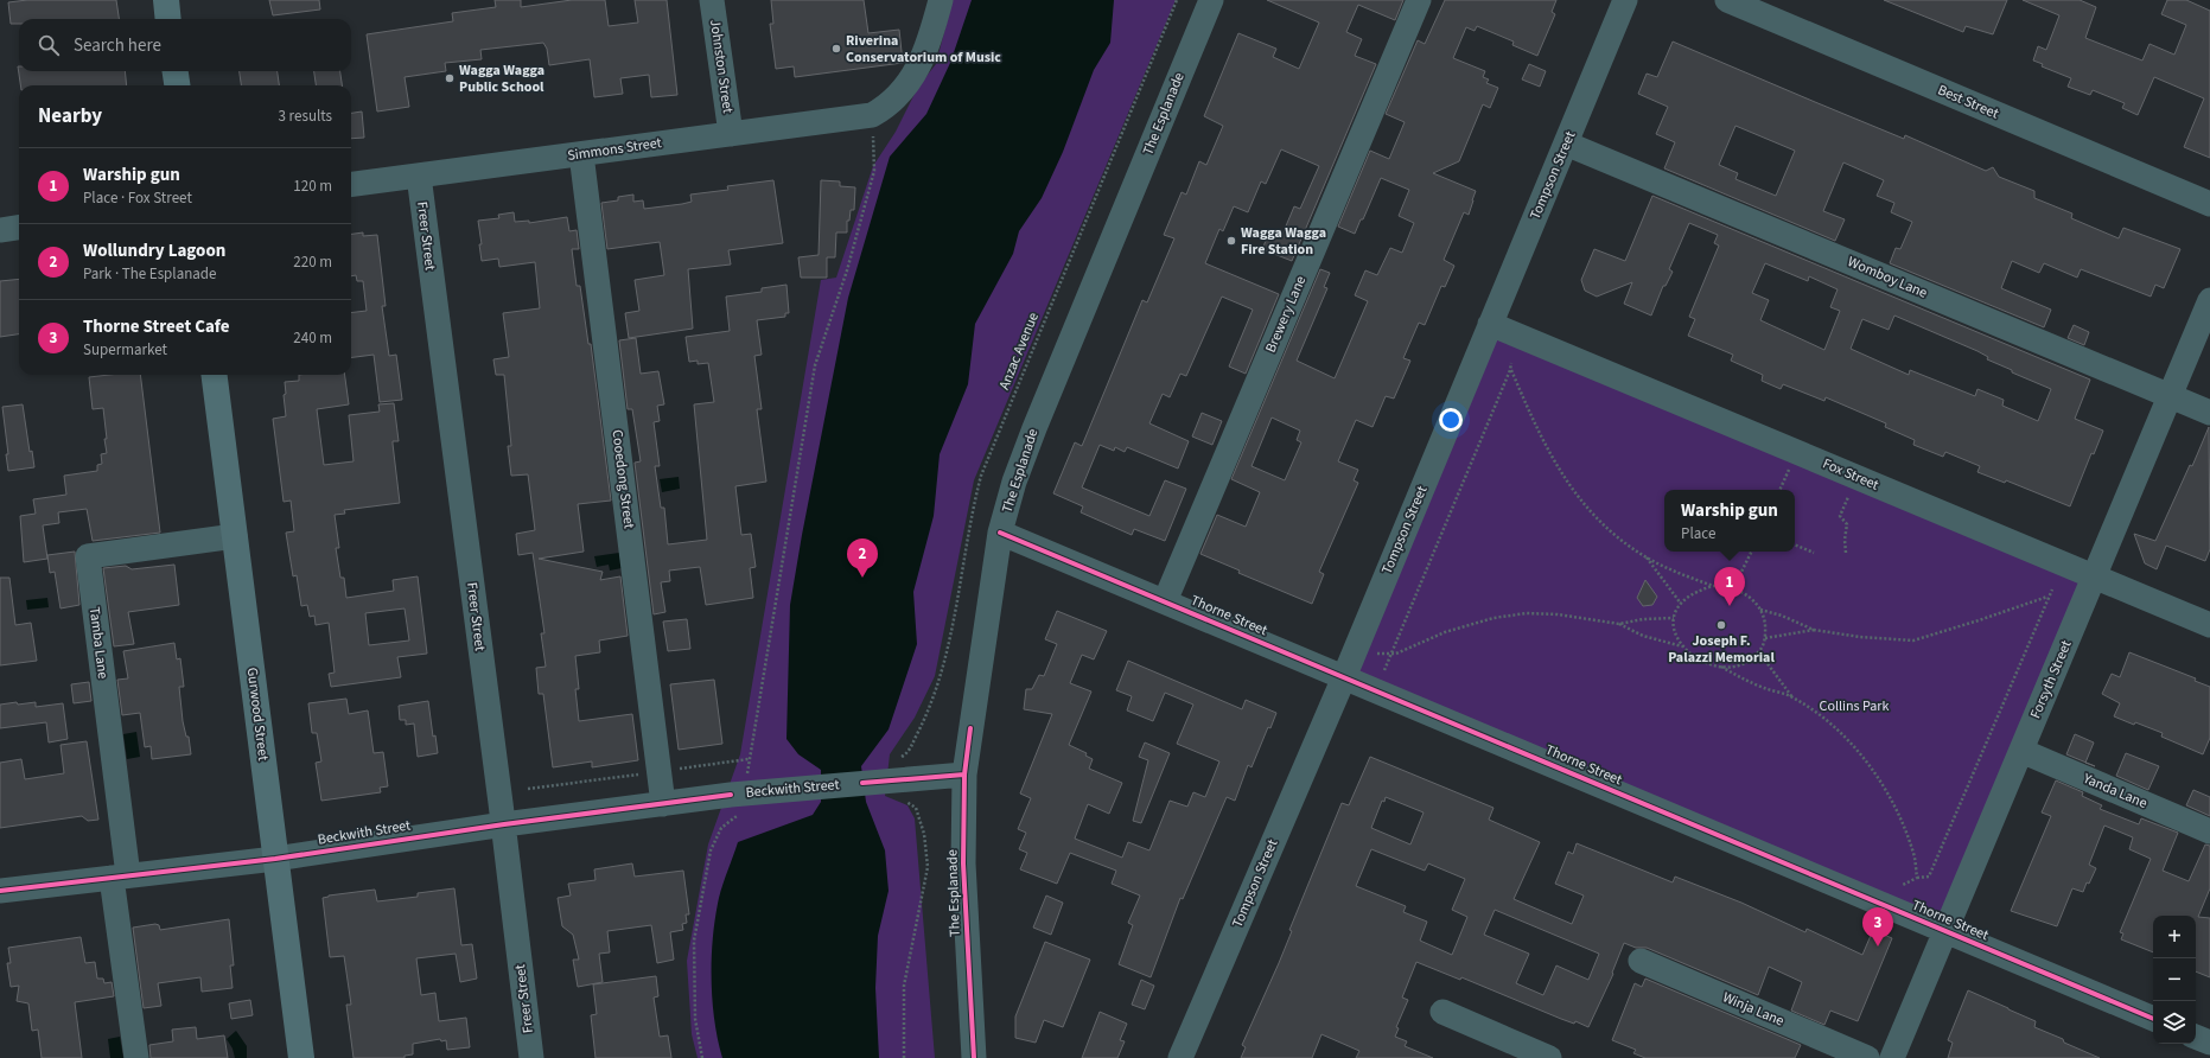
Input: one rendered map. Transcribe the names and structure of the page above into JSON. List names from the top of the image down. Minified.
{"streets":{"main road":["Gurwood Street"],"street":["Johnston Street","Best Street","The Esplanade","Simmons Street","Tompson Street","Freer Street","Womboy Lane","Brewery Lane","Fox Street","Cooedong Street","Thorne Street","Tamba Lane","Forsyth Street","Beckwith Street","Yanda Lane","Winja Lane"],"path":["Anzac Avenue"]},"crossings":[["Johnston Street","Simmons Street"],["The Esplanade","Thorne Street"],["The Esplanade","Beckwith Street"],["Simmons Street","Freer Street"],["Simmons Street","Cooedong Street"],["Tompson Street","Womboy Lane"],["Tompson Street","Fox Street"],["Tompson Street","Thorne Street"],["Freer Street","Beckwith Street"],["Womboy Lane","Forsyth Street"],["Brewery Lane","Thorne Street"],["Fox Street","Forsyth Street"],["Cooedong Street","Beckwith Street"],["Thorne Street","Forsyth Street"],["Tamba Lane","Gurwood Street"],["Tamba Lane","Beckwith Street"],["Forsyth Street","Yanda Lane"],["Gurwood Street","Beckwith Street"]],"parks":["Collins Park"],"places":["Riverina Conservatorium of Music","Wagga Wagga Public School","Wagga Wagga Fire Station","Joseph F. Palazzi Memorial"],"page":{"search":"Search here","heading":["Nearby","3 results"],"list":[{"mark":"1","name":"Warship gun","note":"Place · Fox Street","value":"120 m"},{"mark":"2","name":"Wollundry Lagoon","note":"Park · The Esplanade","value":"220 m"},{"mark":"3","name":"Thorne Street Cafe","note":"Supermarket","value":"240 m"}],"popup":["Warship gun","Place"],"pins":["2","1","3"],"map_buttons":["+","−"]}}
